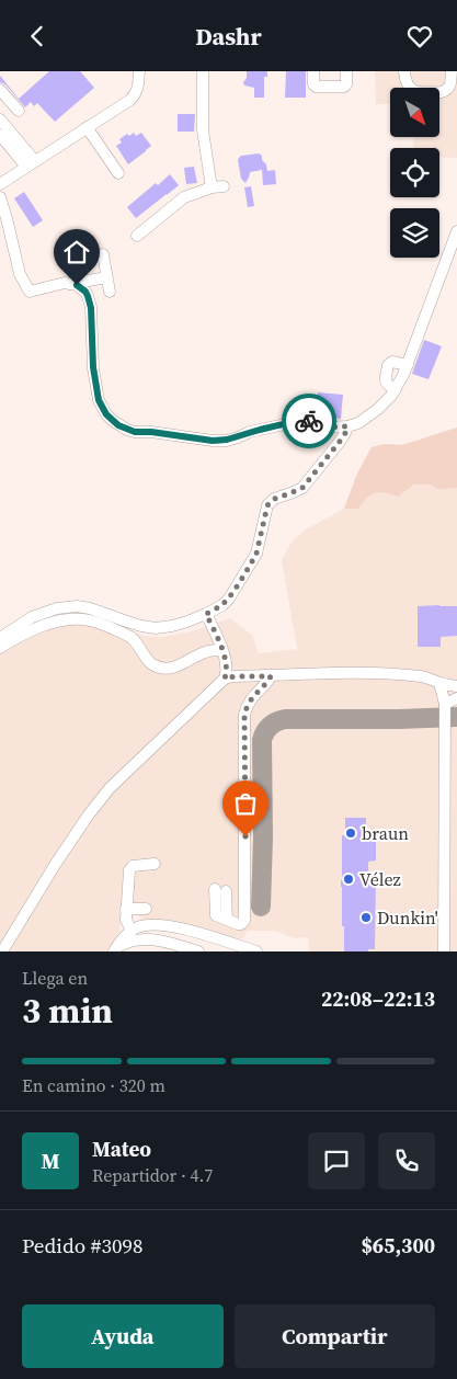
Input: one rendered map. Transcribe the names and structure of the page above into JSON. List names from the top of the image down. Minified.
{"places":["braun","Vélez","Dunkin'"],"north":"bottom right","page":{"header":"Dashr","heading":["3 min","Llega en","22:08–22:13"],"panel":["Mateo","Repartidor · 4.7","Pedido #3098","$65,300"],"bar":"En camino · 320 m","round":"M","buttons":["Ayuda","Compartir"]}}
